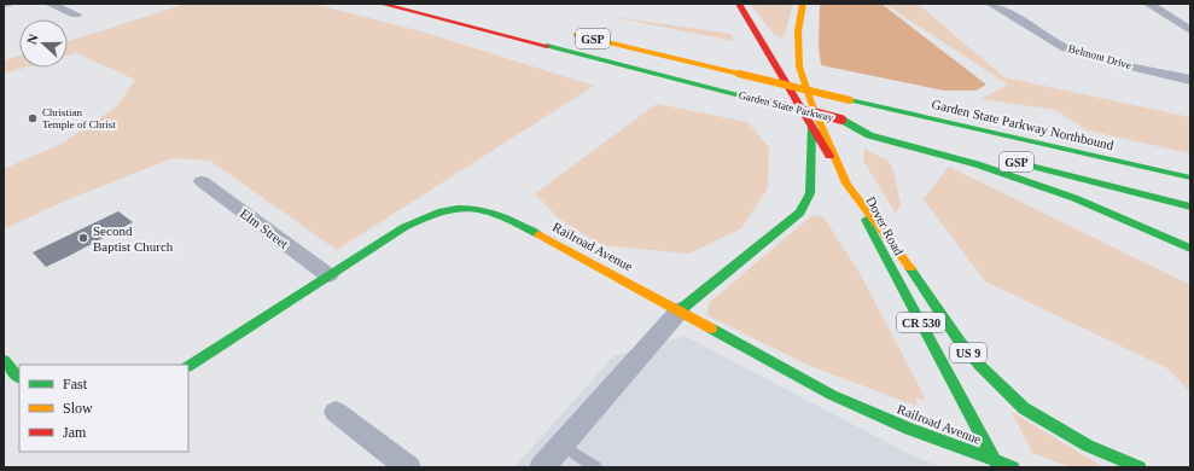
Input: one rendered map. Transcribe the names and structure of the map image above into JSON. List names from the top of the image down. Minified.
{"streets":{"main road":["GSP","Garden State Parkway","Garden State Parkway Northbound","Dover Road","Railroad Avenue","CR 530","US 9"],"street":["Belmont Drive","Elm Street"]},"crossings":[["Garden State Parkway","Garden State Parkway Northbound"],["Dover Road","Railroad Avenue"],["Dover Road","US 9"],["Elm Street","Railroad Avenue"]],"places":["Christian Temple of Christ","Second Baptist Church"],"legend":["Fast","Slow","Jam"],"north":"left"}
